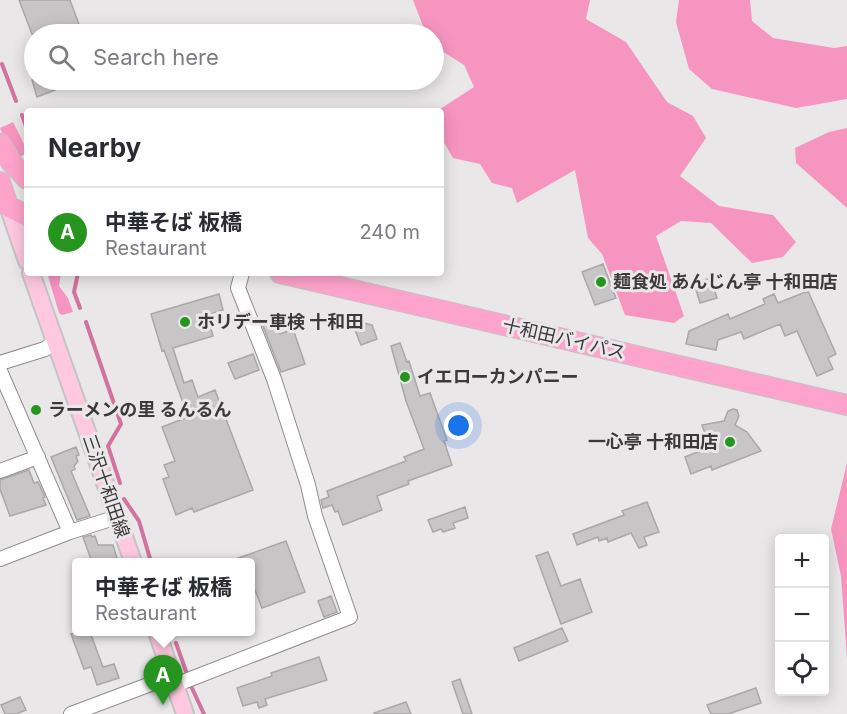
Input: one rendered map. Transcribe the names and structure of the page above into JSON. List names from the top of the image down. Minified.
{"streets":{"highway":["十和田バイパス"],"main road":["三沢十和田線"]},"places":["麺食処 あんじん亭 十和田店","ホリデー車検 十和田","イエローカンパニー","ラーメンの里 るんるん","一心亭 十和田店"],"page":{"search":"Search here","heading":"Nearby","list":[{"mark":"A","name":"中華そば 板橋","note":"Restaurant","value":"240 m"}],"map_buttons":["+","−"],"popup":["中華そば 板橋","Restaurant"],"pins":"A"}}
